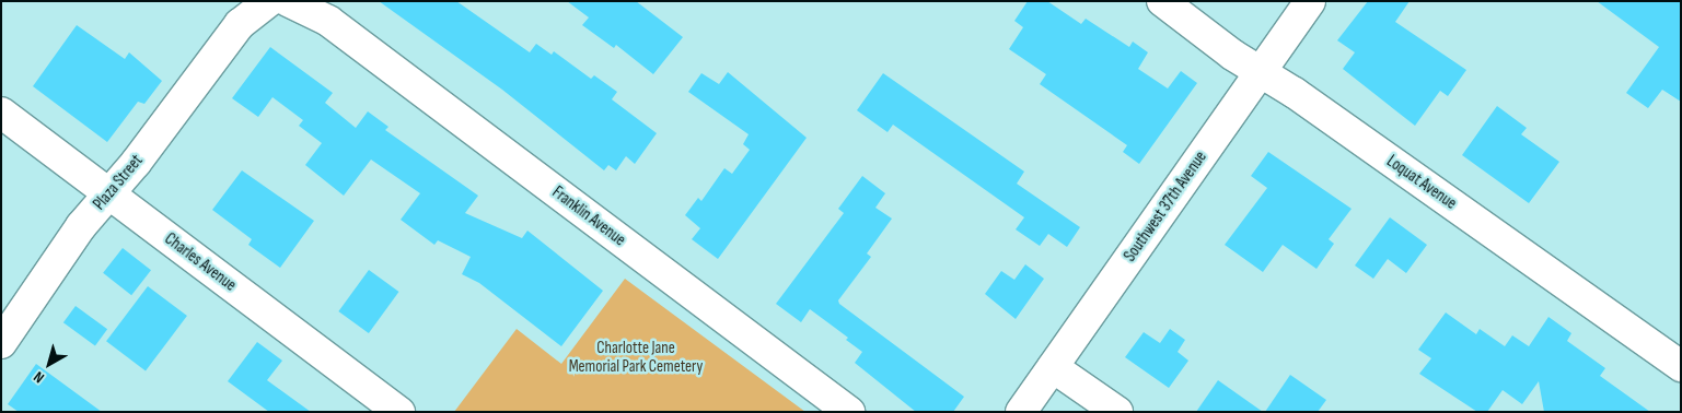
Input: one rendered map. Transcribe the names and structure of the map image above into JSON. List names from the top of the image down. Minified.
{"streets":{"street":["Plaza Street","Loquat Avenue","Southwest 37th Avenue","Franklin Avenue","Charles Avenue"]},"crossings":[["Plaza Street","Charles Avenue"],["Loquat Avenue","Southwest 37th Avenue"]],"parks":["Charlotte Jane Memorial Park Cemetery"],"north":"bottom left"}
